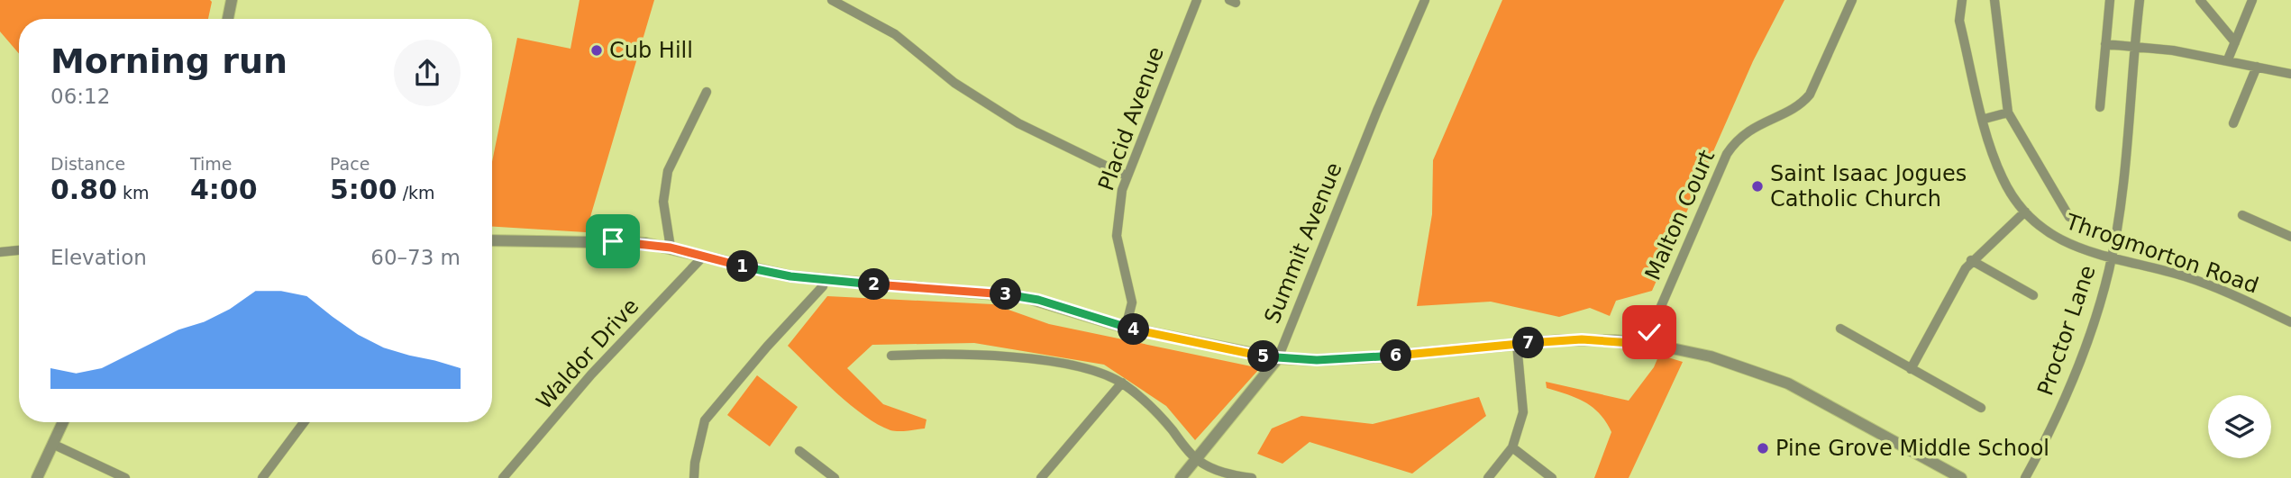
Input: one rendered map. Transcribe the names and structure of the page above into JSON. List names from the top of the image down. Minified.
{"streets":{"street":["Placid Avenue","Malton Court","Summit Avenue","Throgmorton Road","Proctor Lane","Waldor Drive"]},"crossings":[["Throgmorton Road","Proctor Lane"]],"places":["Cub Hill","Saint Isaac Jogues Catholic Church","Pine Grove Middle School"],"page":{"heading":["Morning run","06:12"],"stats":[["Distance","0.80 km"],["Time","4:00"],["Pace","5:00 /km"]],"chart":["Elevation","60–73 m"],"pins":["1","2","3","4","7","6","5"]}}
